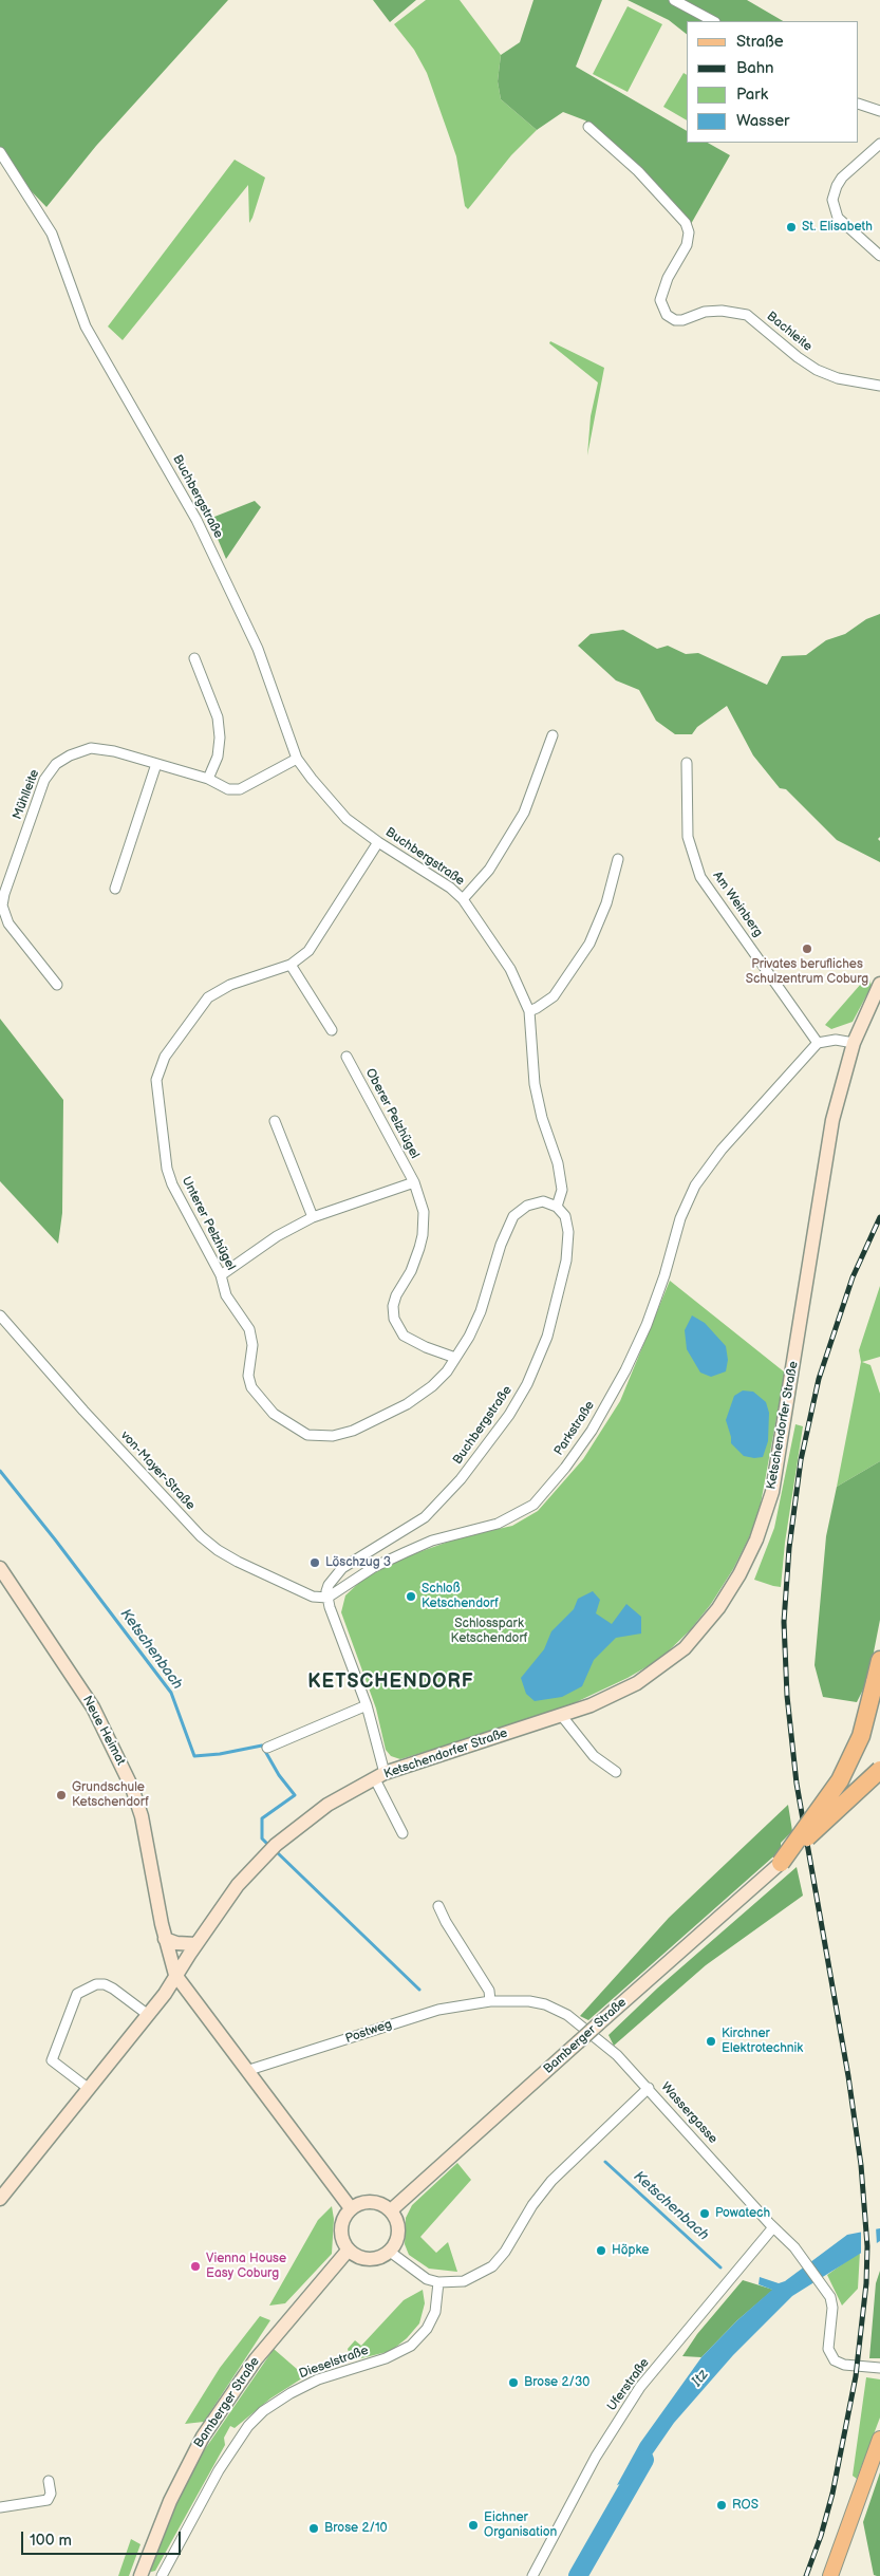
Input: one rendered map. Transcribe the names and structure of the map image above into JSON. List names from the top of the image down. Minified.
{"streets":{"street":["Bachleite","Buchbergstraße","Mühlleite","Am Weinberg","Oberer Pelzhügel","Unterer Pelzhügel","Ketschendorfer Straße","Parkstraße","von-Mayer-Straße","Neue Heimat","Postweg","Bamberger Straße","Wassergasse","Dieselstraße","Uferstraße"]},"crossings":[["Buchbergstraße","Mühlleite"],["Buchbergstraße","Unterer Pelzhügel"],["Buchbergstraße","Parkstraße"],["Buchbergstraße","von-Mayer-Straße"],["Am Weinberg","Parkstraße"],["Oberer Pelzhügel","Unterer Pelzhügel"],["Ketschendorfer Straße","Neue Heimat"],["Parkstraße","von-Mayer-Straße"],["Postweg","Wassergasse"],["Wassergasse","Uferstraße"]],"districts":["KETSCHENDORF"],"water":["Ketschenbach","Itz"],"parks":["Schlosspark Ketschendorf"],"places":["St. Elisabeth","Privates berufliches Schulzentrum Coburg","Löschzug 3","Schloß Ketschendorf","Grundschule Ketschendorf","Kirchner Elektrotechnik","Powatech","Höpke","Vienna House Easy Coburg","Brose 2/30","ROS","Eichner Organisation","Brose 2/10"],"legend":["Straße","Bahn","Park","Wasser"],"scale_bar":"100 m"}
